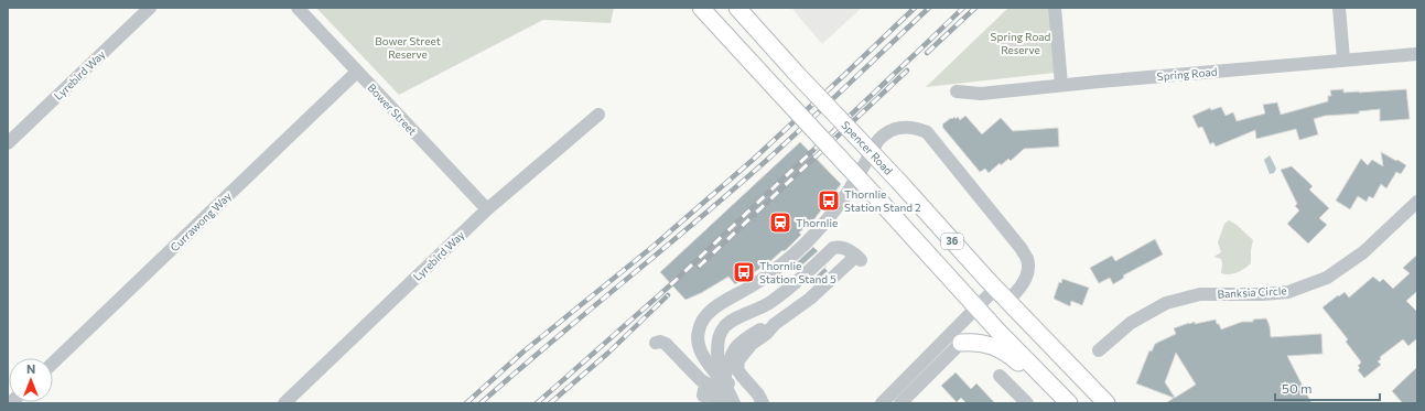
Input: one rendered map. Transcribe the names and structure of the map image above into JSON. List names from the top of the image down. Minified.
{"streets":{"main road":["Spencer Road","36"],"street":["Spring Road","Lyrebird Way","Bower Street","Currawong Way","Banksia Circle"]},"crossings":[["Lyrebird Way","Bower Street"],["Bower Street","Currawong Way"]],"parks":["Spring Road Reserve","Bower Street Reserve"],"places":{"bus stop":["Thornlie Station Stand 2","Thornlie Station Stand 5"],"station":["Thornlie"]},"scale_bar":"50 m","north":"top"}
